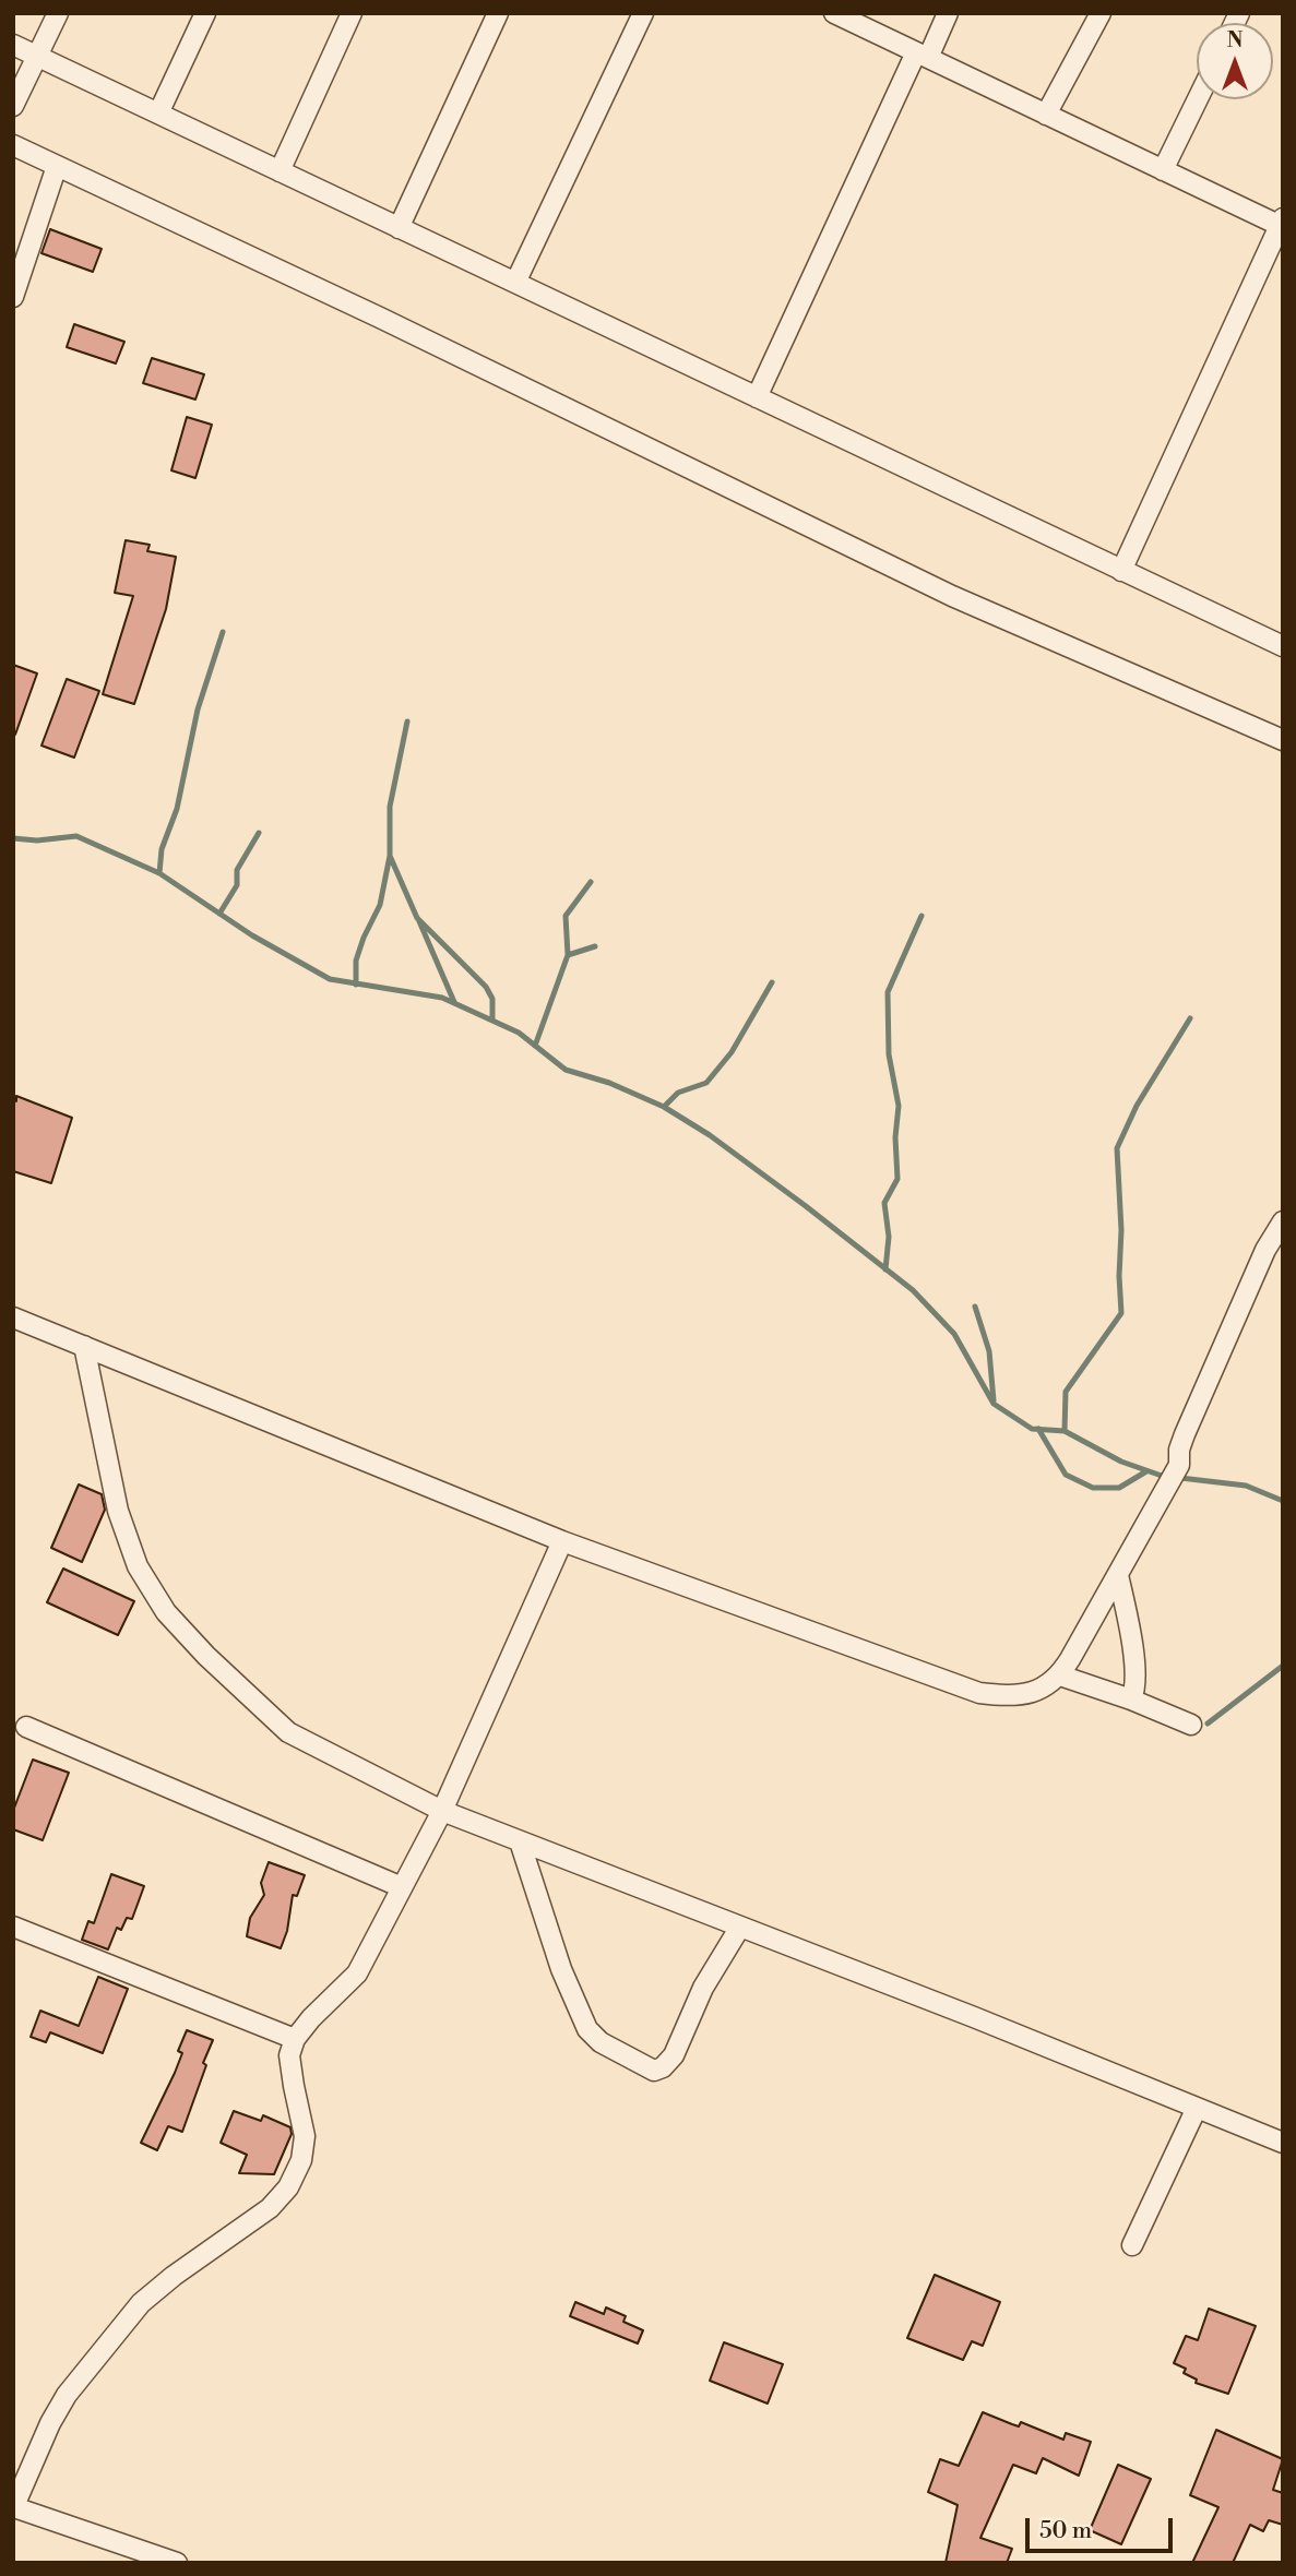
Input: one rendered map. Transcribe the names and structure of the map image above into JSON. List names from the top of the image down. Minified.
{"scale_bar":"50 m","north":"top"}
